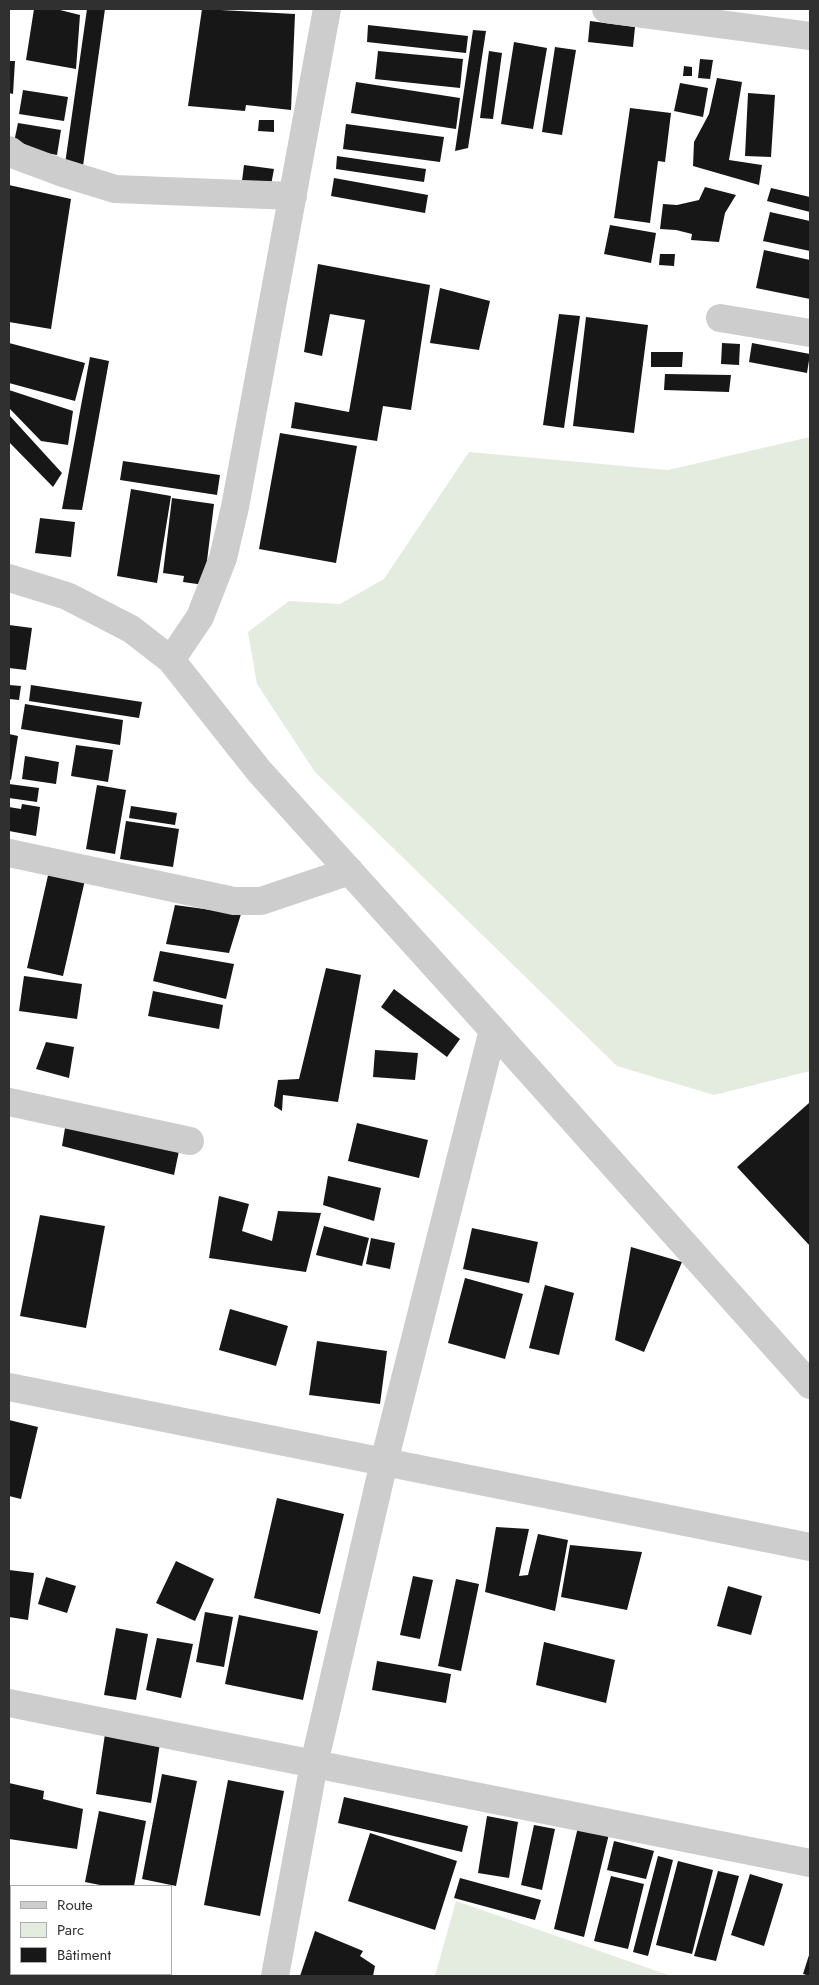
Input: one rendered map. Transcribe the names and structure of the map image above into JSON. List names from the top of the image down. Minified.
{"legend":["Route","Parc","Bâtiment"]}
